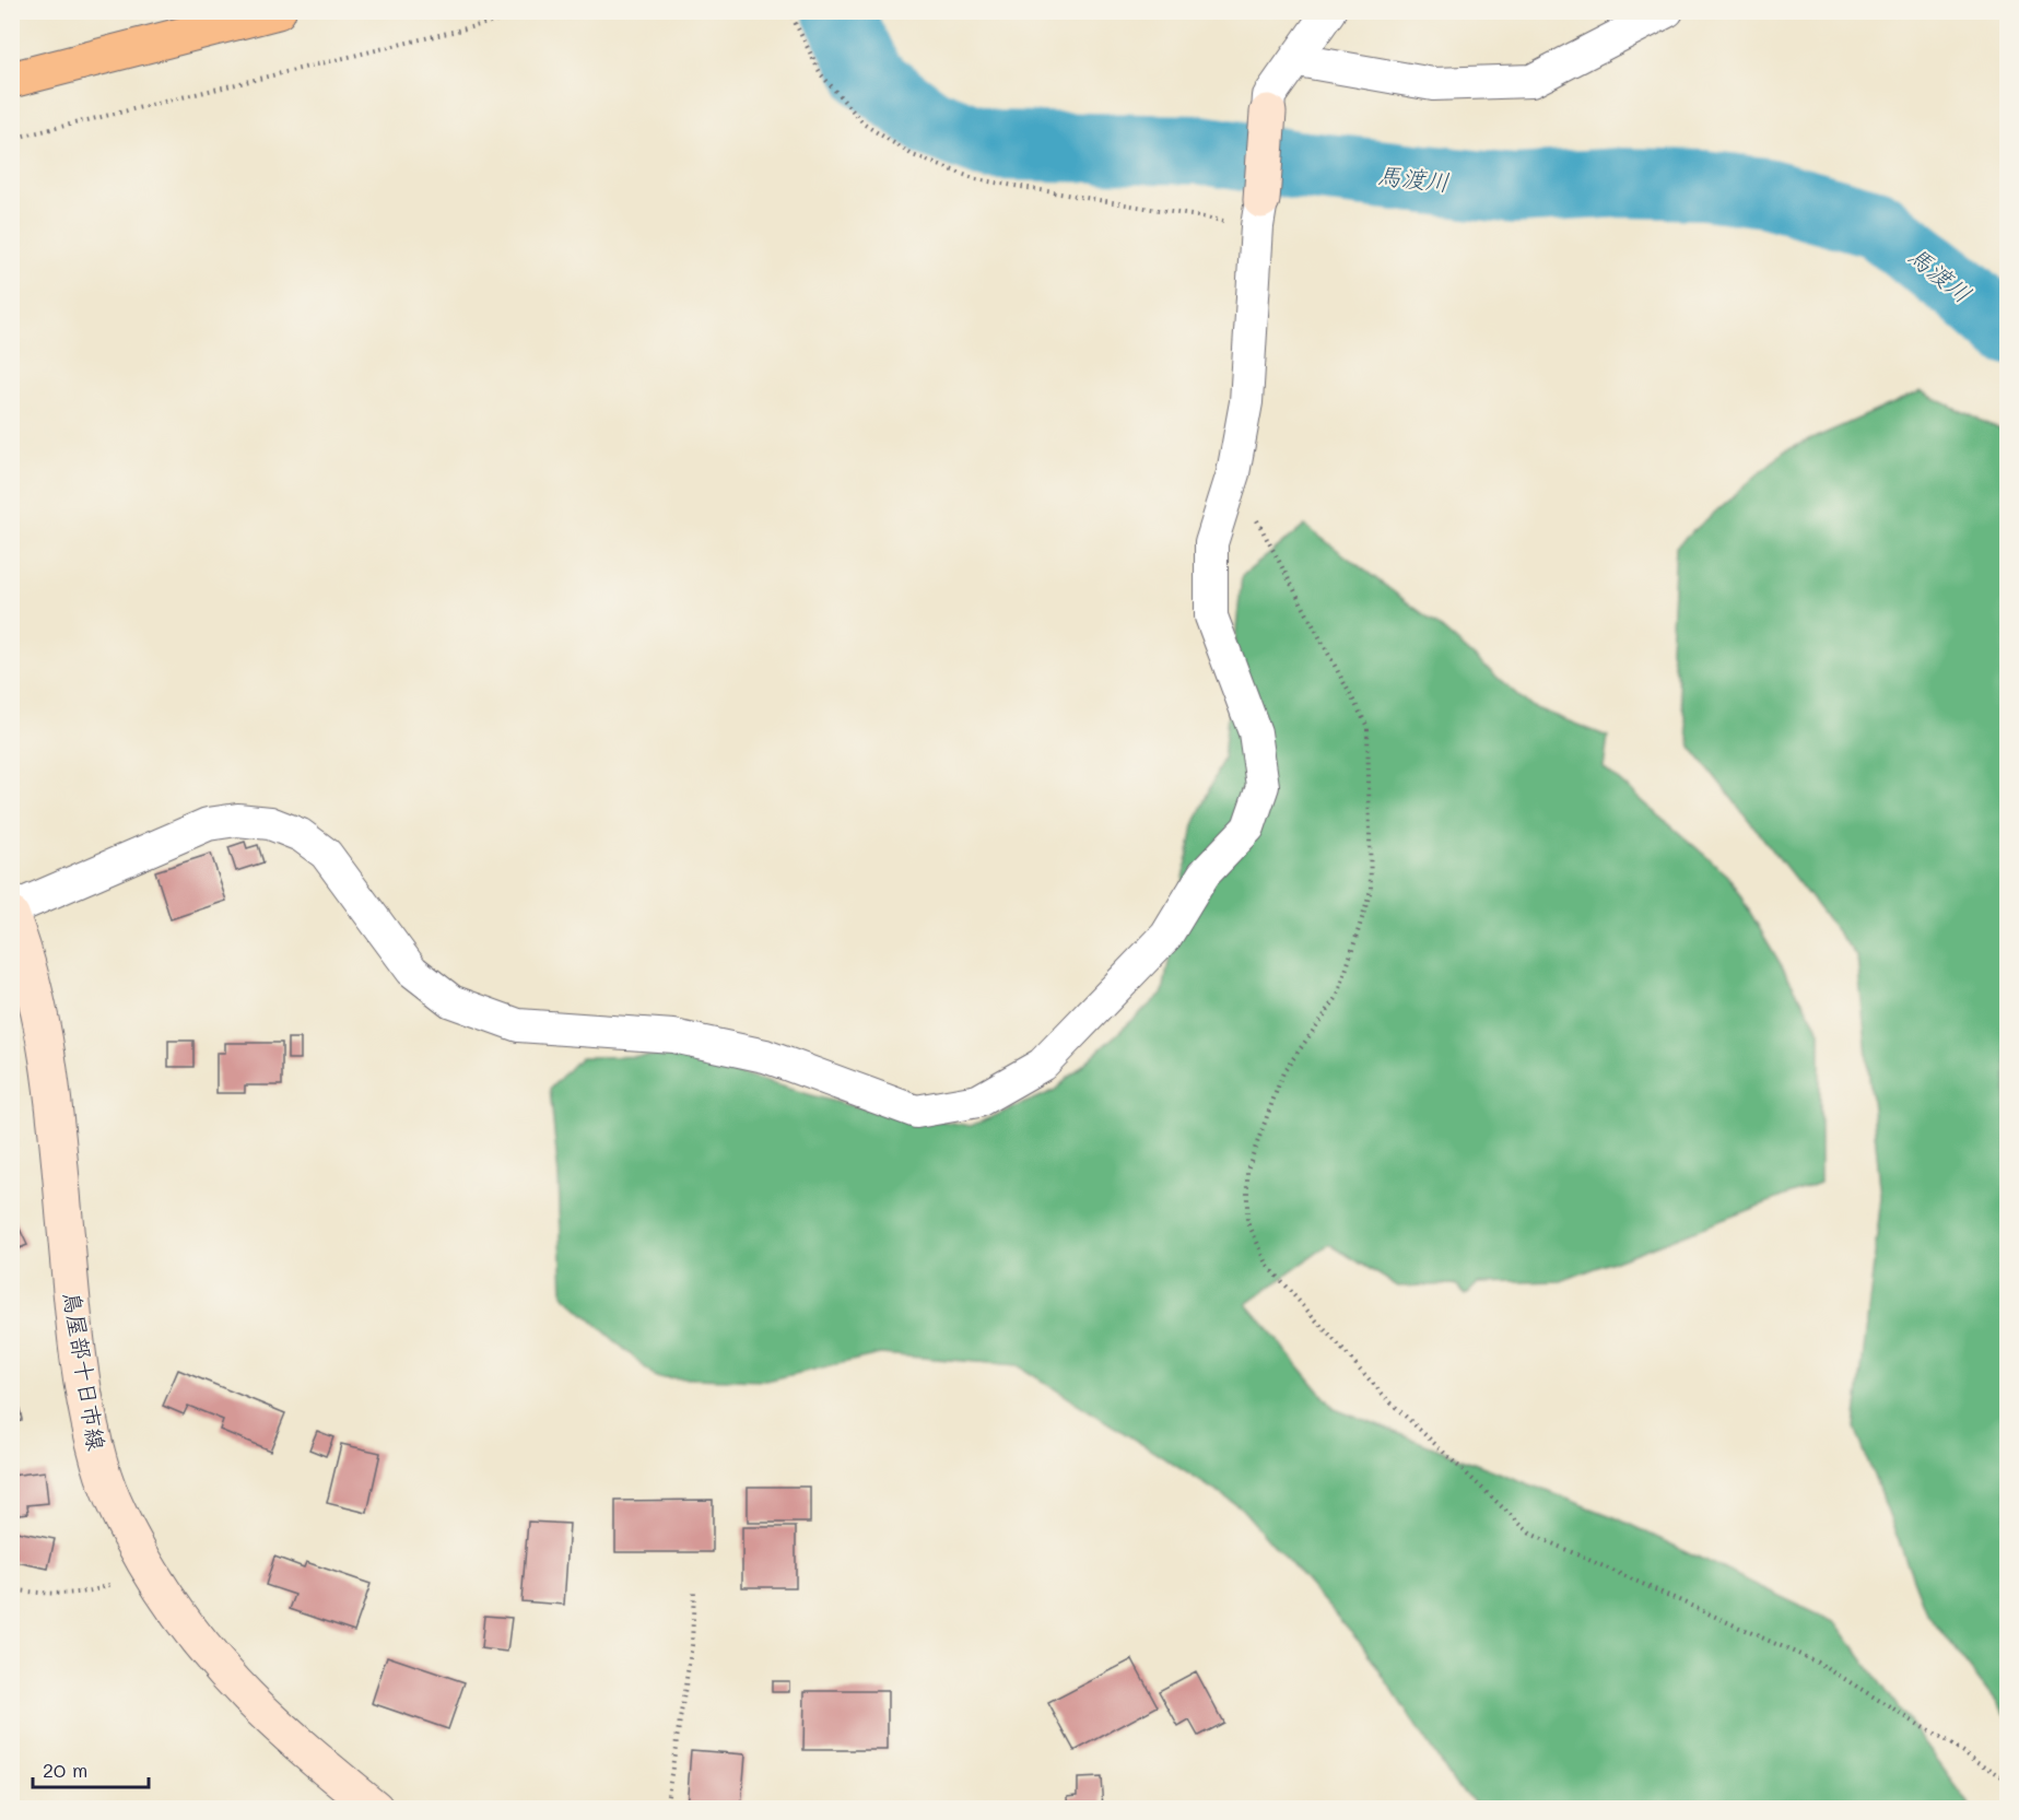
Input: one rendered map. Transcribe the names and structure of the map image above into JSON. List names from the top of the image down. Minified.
{"streets":{"main road":["鳥屋部十日市線"]},"water":["馬渡川"],"scale_bar":"20 m"}
